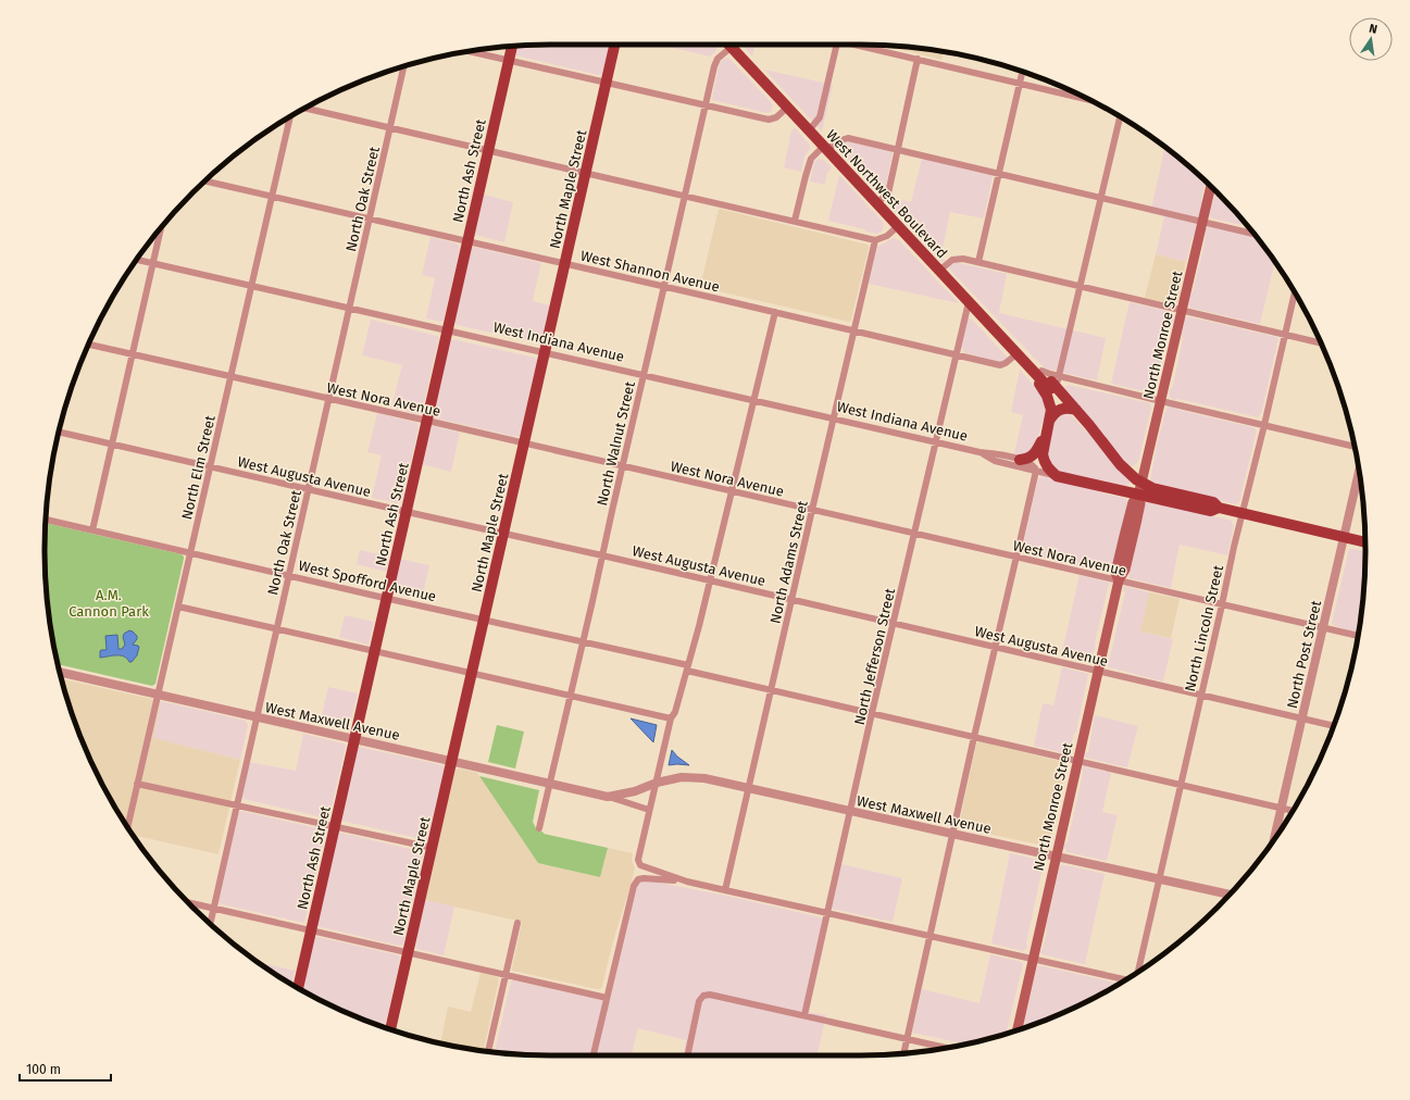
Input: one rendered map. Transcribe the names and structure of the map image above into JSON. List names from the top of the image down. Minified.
{"streets":{"main road":["North Ash Street","North Maple Street","West Northwest Boulevard","North Monroe Street","West Indiana Avenue"],"street":["North Oak Street","West Shannon Avenue","West Nora Avenue","North Walnut Street","North Elm Street","West Augusta Avenue","North Adams Street","West Spofford Avenue","North Lincoln Street","North Post Street","North Jefferson Street","West Maxwell Avenue"]},"crossings":[["North Ash Street","West Shannon Avenue"],["North Ash Street","West Indiana Avenue"],["North Ash Street","West Nora Avenue"],["North Ash Street","West Augusta Avenue"],["North Ash Street","West Spofford Avenue"],["North Ash Street","West Maxwell Avenue"],["North Maple Street","West Shannon Avenue"],["North Maple Street","West Indiana Avenue"],["North Maple Street","West Nora Avenue"],["North Maple Street","West Augusta Avenue"],["North Maple Street","West Spofford Avenue"],["North Maple Street","West Maxwell Avenue"],["West Northwest Boulevard","West Shannon Avenue"],["West Northwest Boulevard","West Indiana Avenue"],["West Northwest Boulevard","North Walnut Street"],["West Northwest Boulevard","North Jefferson Street"],["North Oak Street","West Shannon Avenue"],["North Oak Street","West Indiana Avenue"],["North Oak Street","West Nora Avenue"],["North Oak Street","West Augusta Avenue"],["North Oak Street","West Spofford Avenue"],["North Oak Street","West Maxwell Avenue"],["West Shannon Avenue","North Walnut Street"],["West Shannon Avenue","North Elm Street"],["West Shannon Avenue","North Adams Street"],["West Shannon Avenue","North Jefferson Street"],["North Monroe Street","West Indiana Avenue"],["North Monroe Street","West Nora Avenue"],["North Monroe Street","West Augusta Avenue"],["North Monroe Street","West Spofford Avenue"],["North Monroe Street","West Maxwell Avenue"],["West Indiana Avenue","North Walnut Street"],["West Indiana Avenue","North Elm Street"],["West Indiana Avenue","North Adams Street"],["West Indiana Avenue","North Lincoln Street"],["West Indiana Avenue","North Post Street"],["West Indiana Avenue","North Jefferson Street"],["West Nora Avenue","North Walnut Street"],["West Nora Avenue","North Elm Street"],["West Nora Avenue","North Adams Street"],["West Nora Avenue","North Lincoln Street"],["West Nora Avenue","North Post Street"],["West Nora Avenue","North Jefferson Street"],["North Walnut Street","West Augusta Avenue"],["North Walnut Street","West Spofford Avenue"],["North Walnut Street","West Maxwell Avenue"],["North Elm Street","West Augusta Avenue"],["North Elm Street","West Spofford Avenue"],["North Elm Street","West Maxwell Avenue"],["West Augusta Avenue","North Adams Street"],["West Augusta Avenue","North Lincoln Street"],["West Augusta Avenue","North Post Street"],["West Augusta Avenue","North Jefferson Street"],["North Adams Street","West Spofford Avenue"],["North Adams Street","West Maxwell Avenue"],["West Spofford Avenue","North Lincoln Street"],["West Spofford Avenue","North Post Street"],["West Spofford Avenue","North Jefferson Street"],["North Lincoln Street","West Maxwell Avenue"],["North Jefferson Street","West Maxwell Avenue"]],"parks":["A.M. Cannon Park"],"scale_bar":"100 m","north":"top"}
